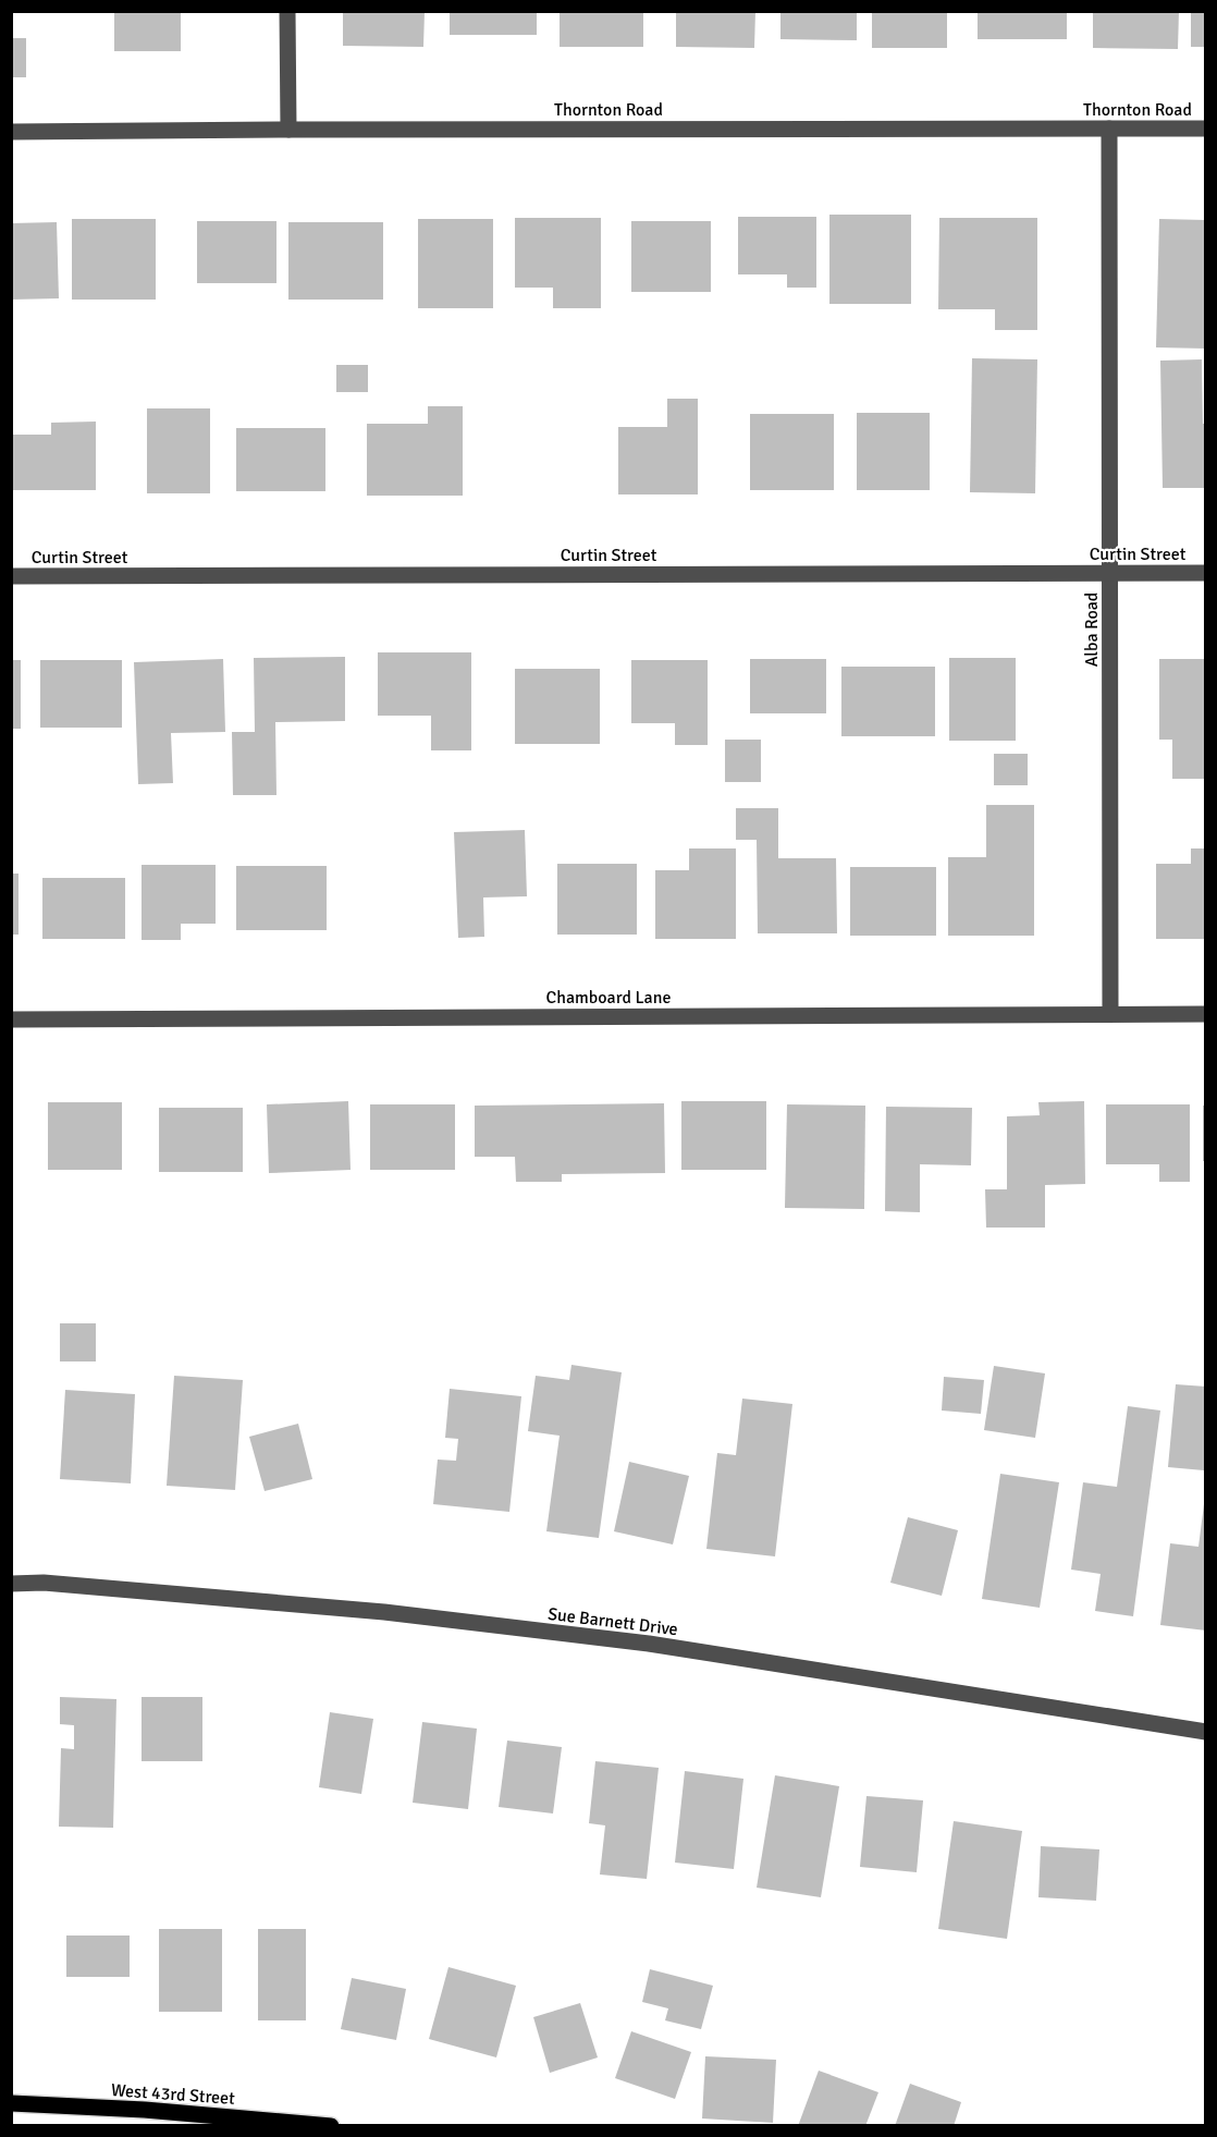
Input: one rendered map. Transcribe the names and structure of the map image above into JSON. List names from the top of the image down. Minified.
{"streets":{"main road":["West 43rd Street"],"street":["Thornton Road","Curtin Street","Alba Road","Chamboard Lane","Sue Barnett Drive"]},"crossings":[["Thornton Road","Alba Road"],["Curtin Street","Alba Road"],["Alba Road","Chamboard Lane"]]}
